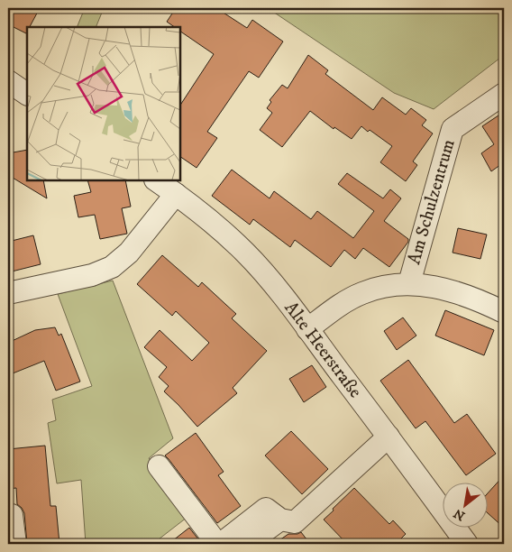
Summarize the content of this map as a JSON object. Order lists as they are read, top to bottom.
{
  "streets": {
    "street": ["Am Schulzentrum", "Alte Heerstraße"]
  },
  "north": "bottom left"
}
